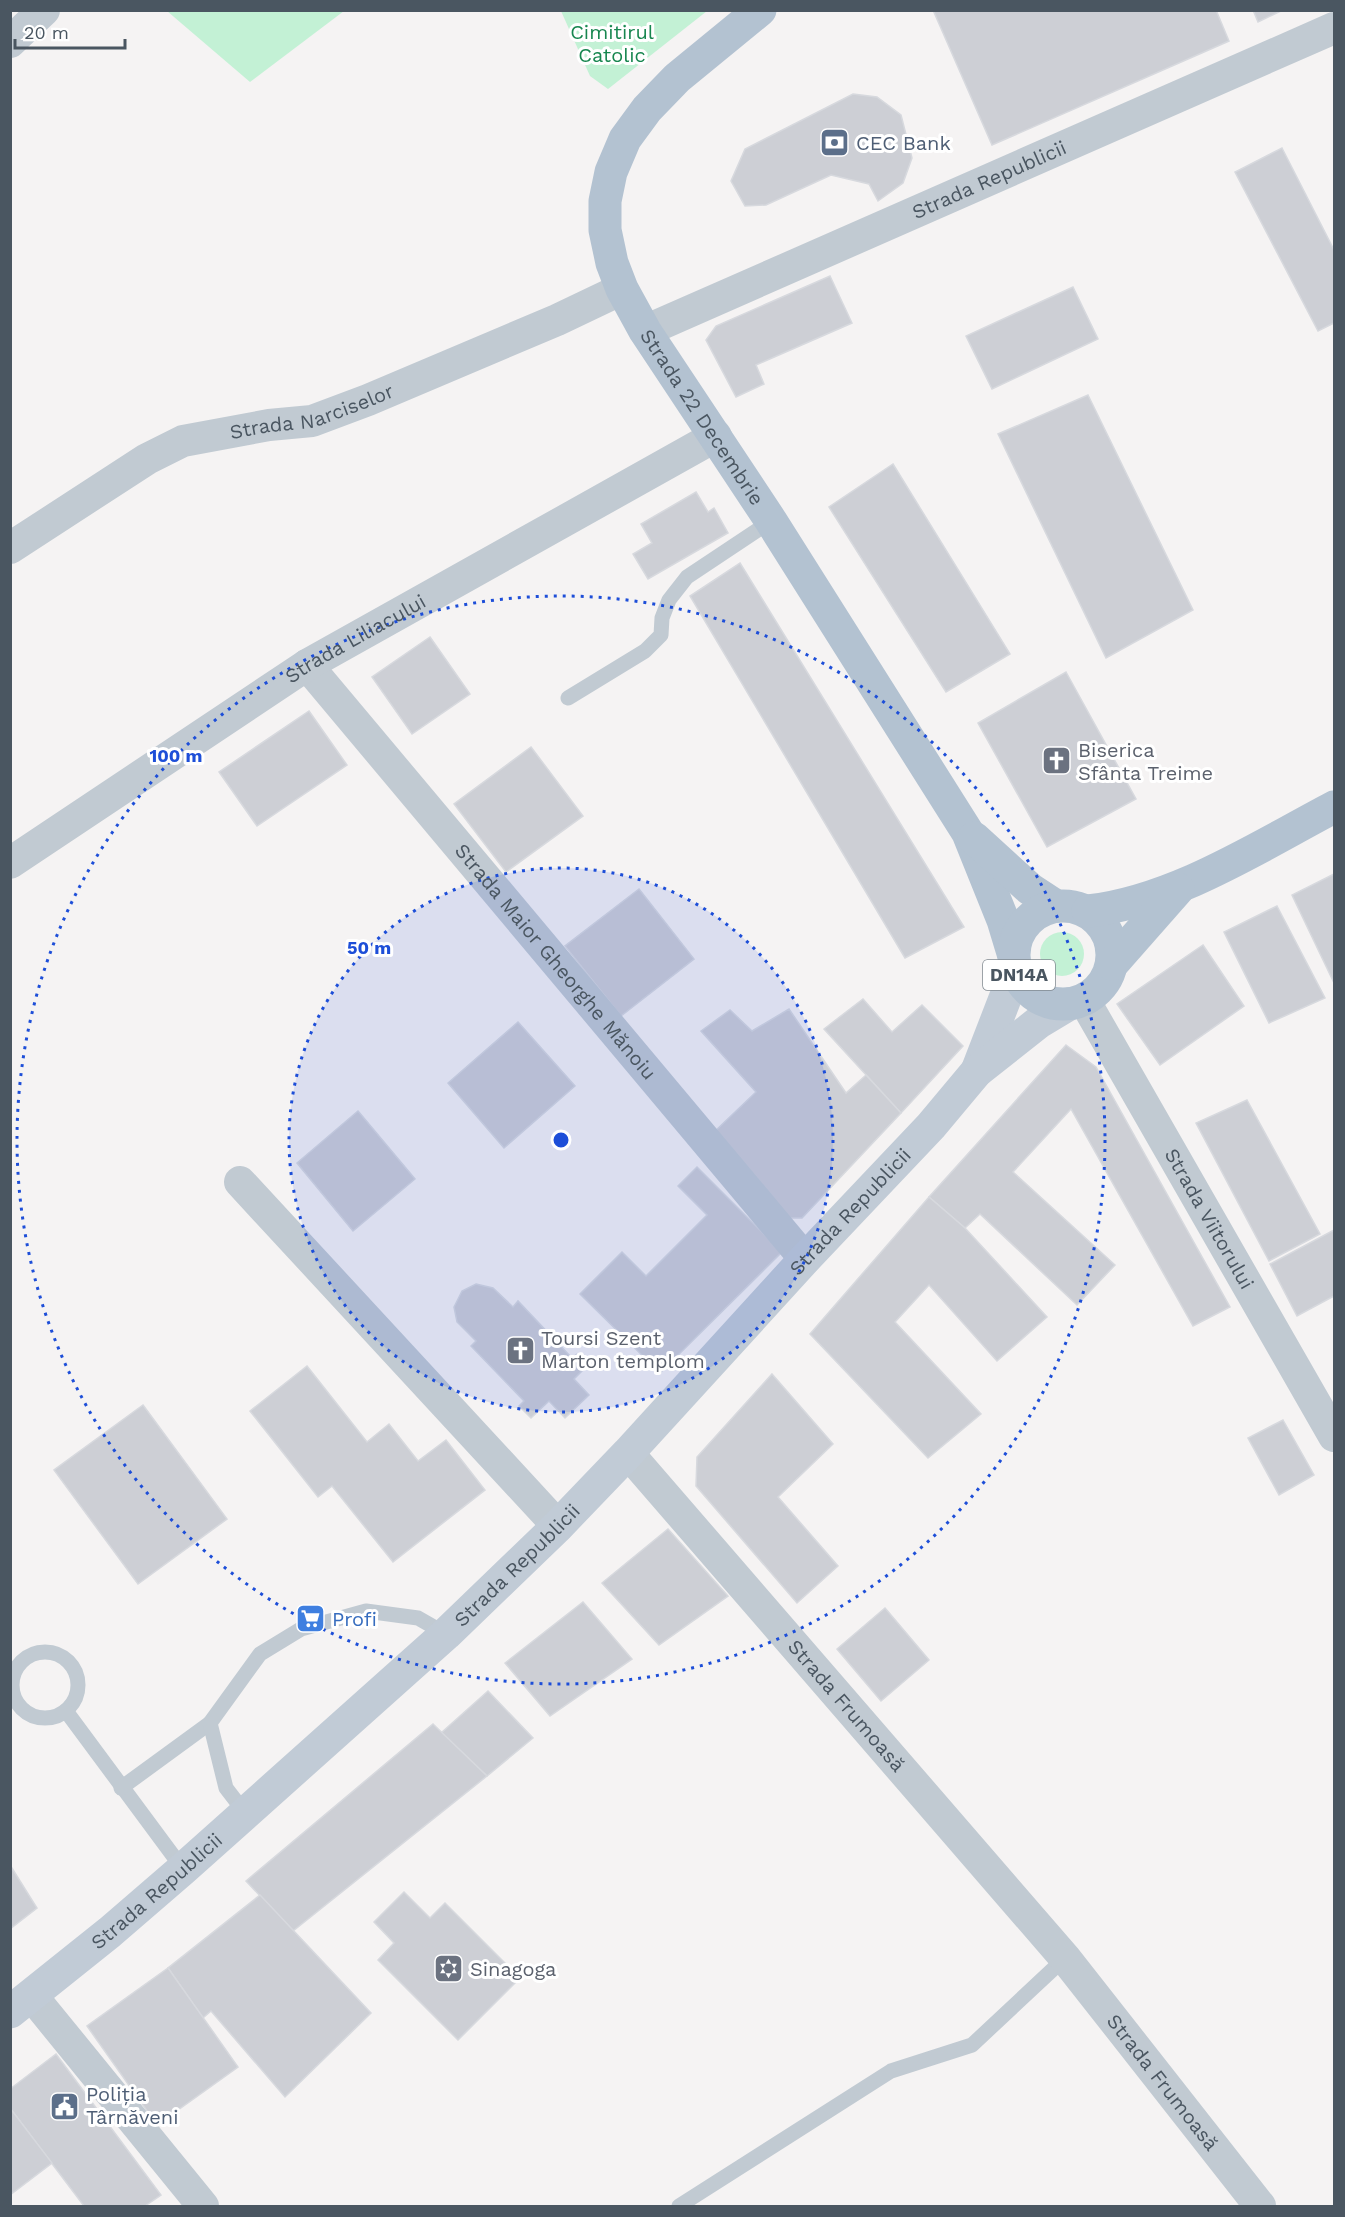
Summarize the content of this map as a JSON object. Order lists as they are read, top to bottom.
{
  "streets": {
    "main road": ["Strada Republicii", "Strada 22 Decembrie", "DN14A"],
    "street": [
      "Strada Narciselor",
      "Strada Liliacului",
      "Strada Maior Gheorghe Mănoiu",
      "Strada Viitorului",
      "Strada Frumoasă"
    ]
  },
  "crossings": [
    ["Strada Republicii", "Strada 22 Decembrie"],
    ["Strada Republicii", "Strada Maior Gheorghe Mănoiu"],
    ["Strada Republicii", "DN14A"],
    ["Strada Republicii", "Strada Viitorului"],
    ["Strada Republicii", "Strada Frumoasă"],
    ["Strada Narciselor", "Strada 22 Decembrie"],
    ["Strada 22 Decembrie", "Strada Liliacului"],
    ["Strada 22 Decembrie", "DN14A"],
    ["Strada 22 Decembrie", "Strada Viitorului"],
    ["Strada Liliacului", "Strada Maior Gheorghe Mănoiu"],
    ["DN14A", "Strada Viitorului"]
  ],
  "parks": ["Cimitirul Catolic"],
  "places": {
    "bank": ["CEC Bank"],
    "church": ["Biserica Sfânta Treime", "Toursi Szent Marton templom"],
    "supermarket": ["Profi"],
    "synagogue": ["Sinagoga"],
    "public building": ["Poliția Târnăveni"]
  },
  "scale_bar": "20 m",
  "rings": ["100 m", "50 m"]
}
